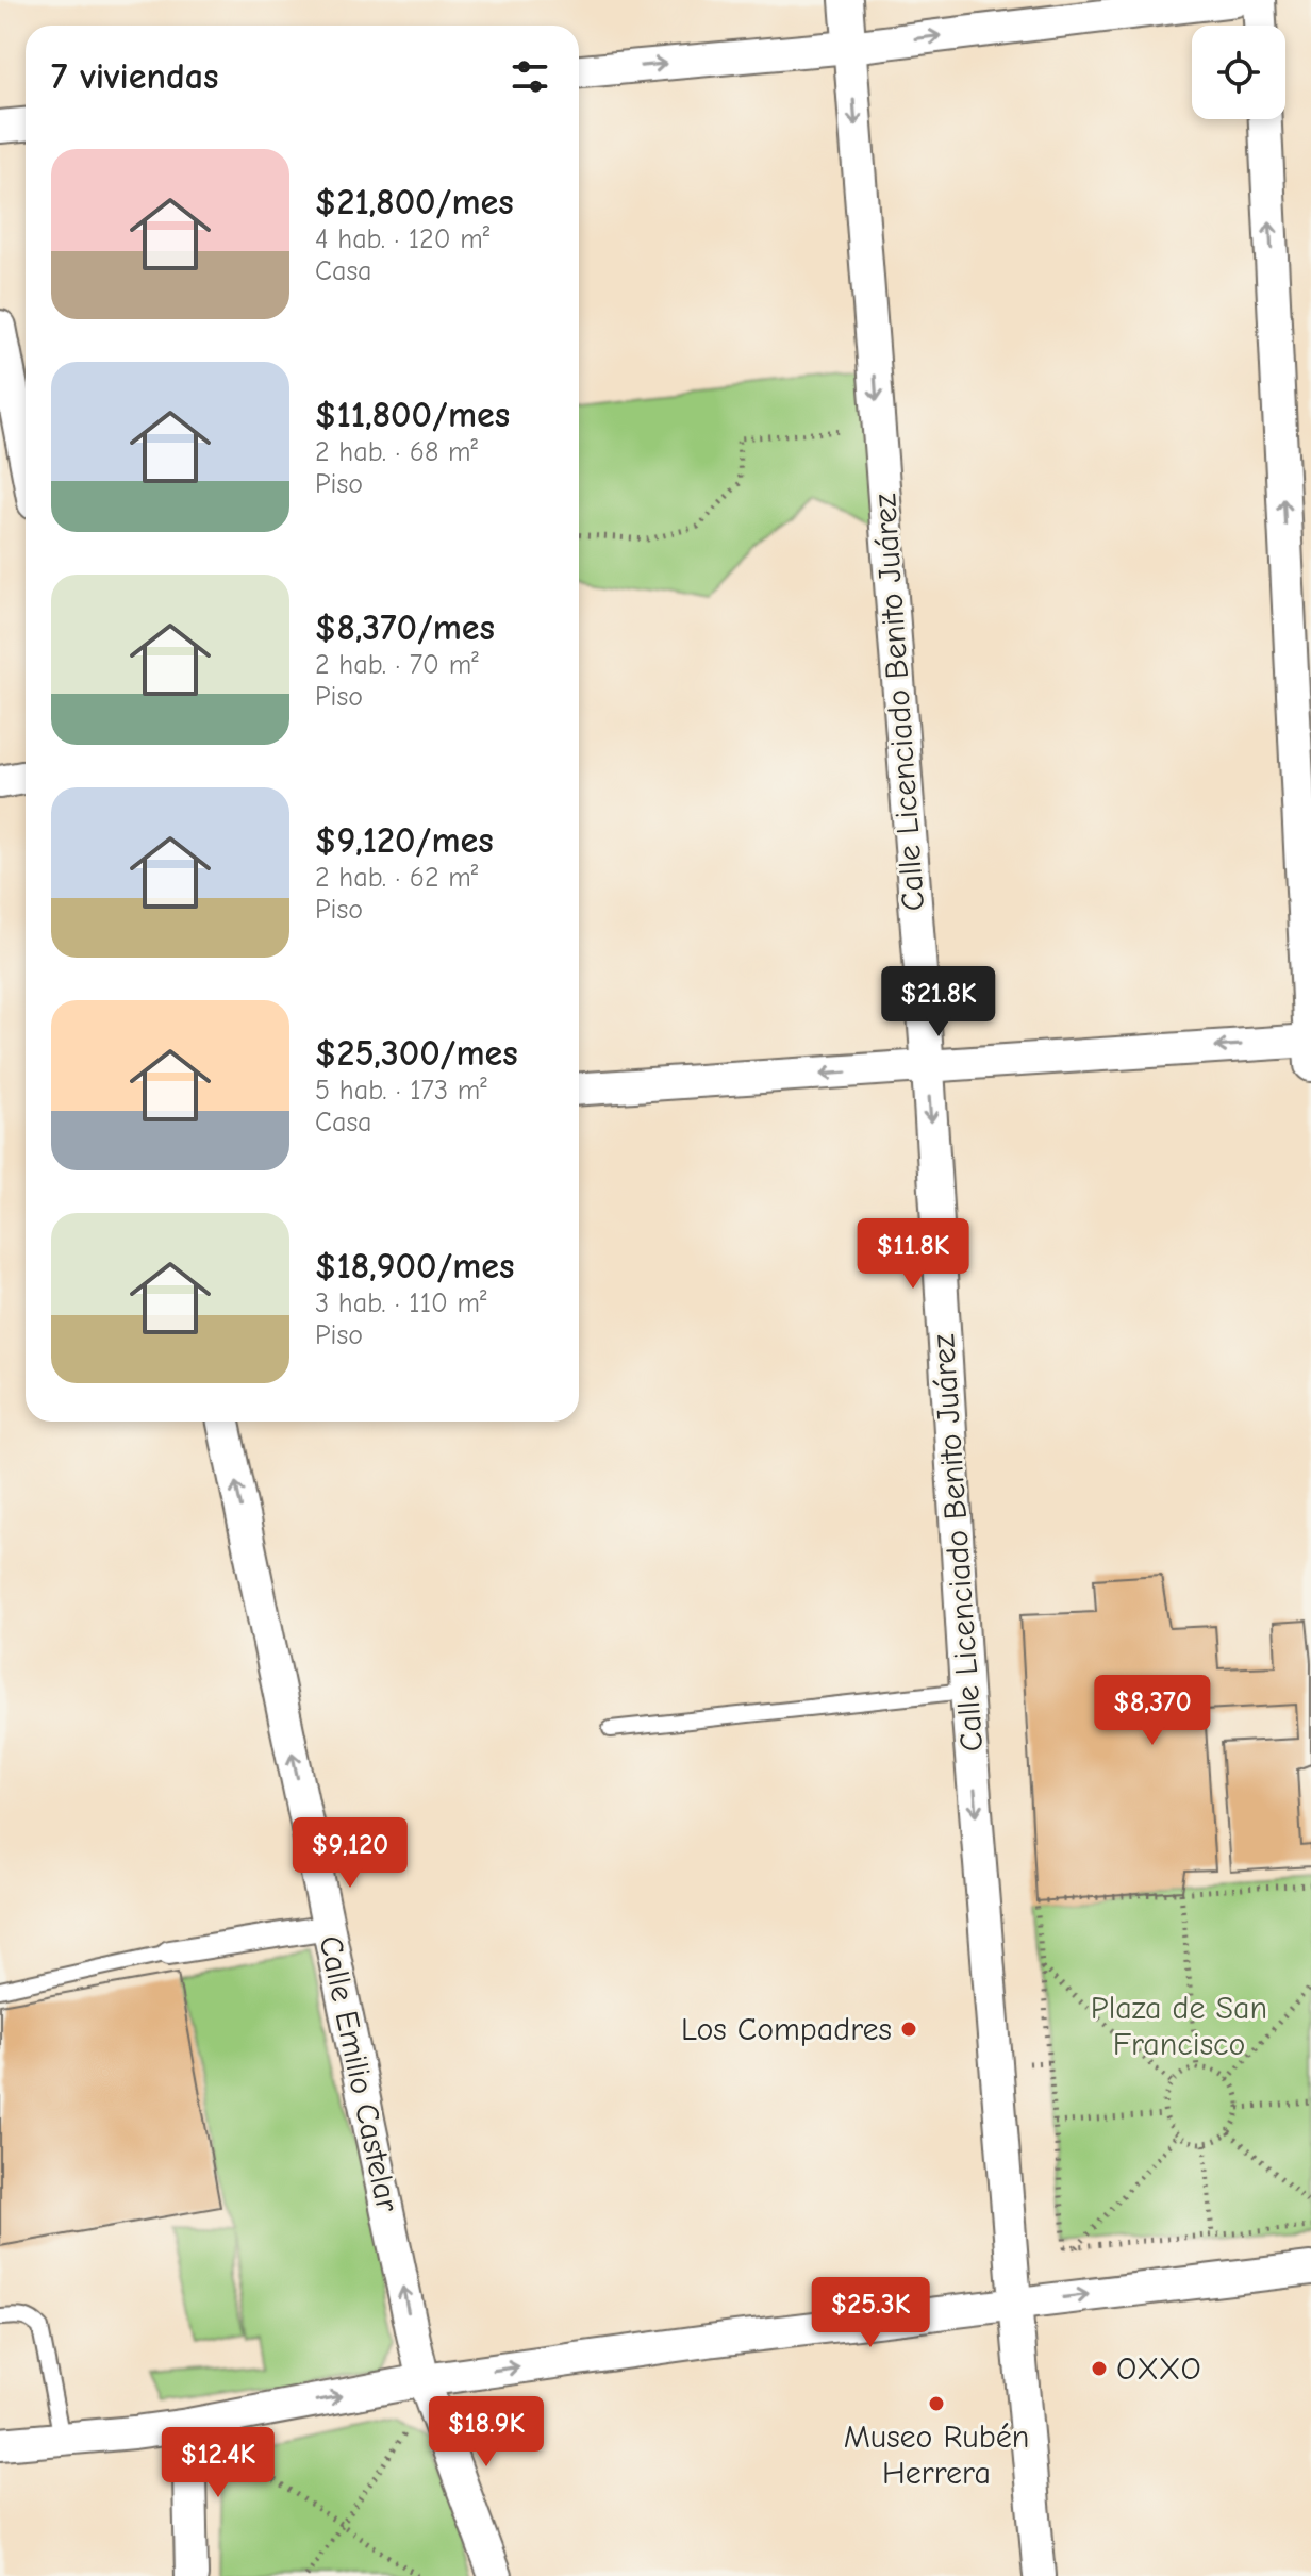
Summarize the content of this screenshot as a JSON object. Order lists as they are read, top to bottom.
{
  "streets": {
    "street": ["Calle Licenciado Benito Juárez", "Calle Emilio Castelar"]
  },
  "one_way": ["Calle Licenciado Benito Juárez", "Calle Emilio Castelar"],
  "parks": ["Plaza de San Francisco"],
  "places": ["Los Compadres", "OXXO", "Museo Rubén Herrera"],
  "page": {
    "heading": "7 viviendas",
    "list": [
      {
        "name": "$21,800/mes",
        "note": "4 hab. · 120 m² · Casa"
      },
      {
        "name": "$11,800/mes",
        "note": "2 hab. · 68 m² · Piso"
      },
      {
        "name": "$8,370/mes",
        "note": "2 hab. · 70 m² · Piso"
      },
      {
        "name": "$9,120/mes",
        "note": "2 hab. · 62 m² · Piso"
      },
      {
        "name": "$25,300/mes",
        "note": "5 hab. · 173 m² · Casa"
      },
      {
        "name": "$18,900/mes",
        "note": "3 hab. · 110 m² · Piso"
      }
    ],
    "price": [
      "$21.8K",
      "$11.8K",
      "$8,370",
      "$9,120",
      "$25.3K",
      "$18.9K",
      "$12.4K"
    ]
  }
}
